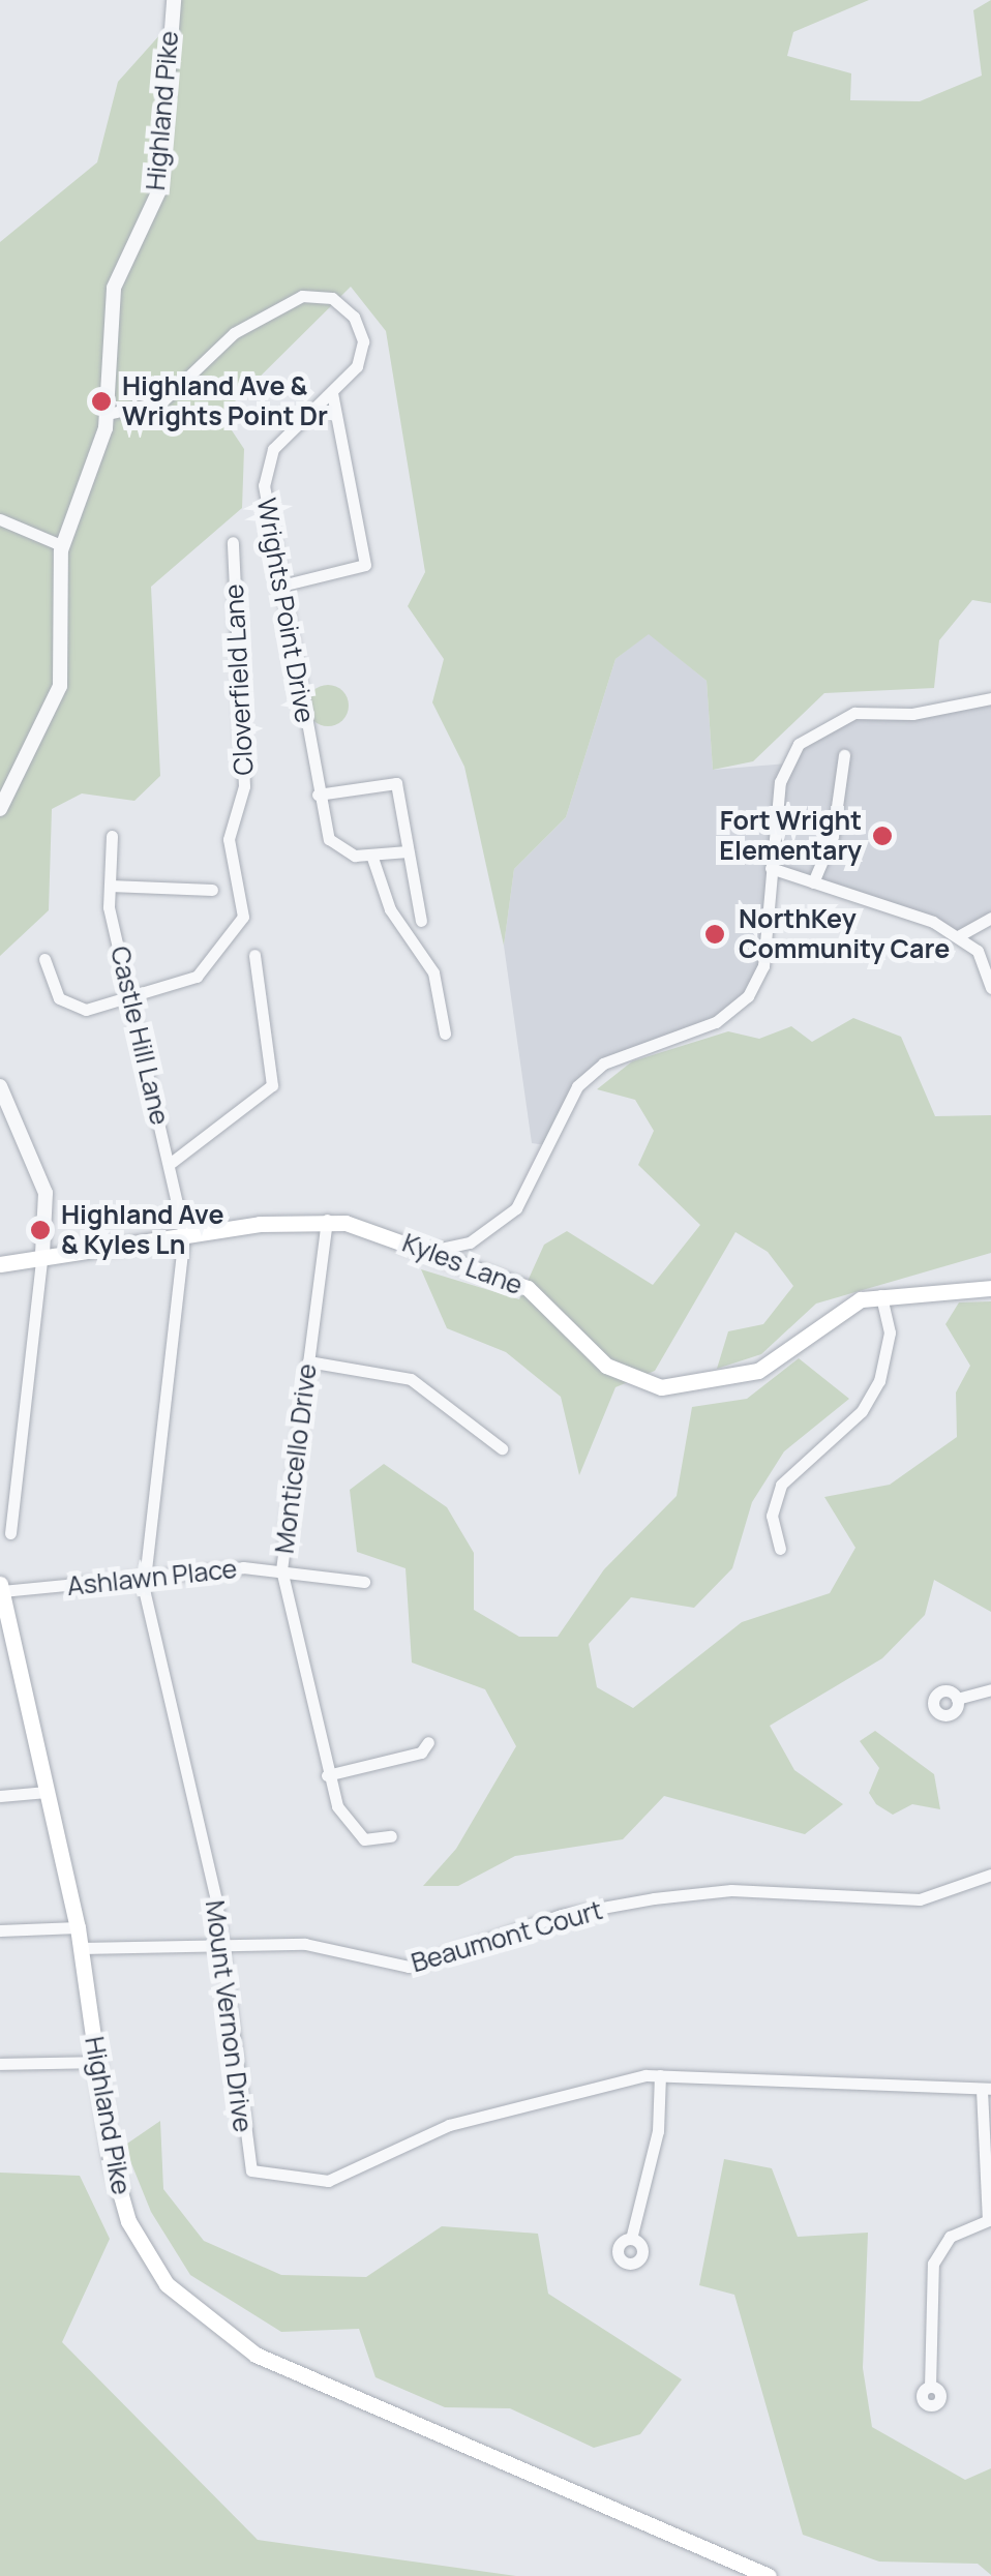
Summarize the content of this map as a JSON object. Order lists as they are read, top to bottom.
{
  "streets": {
    "main road": ["Highland Pike", "Kyles Lane"],
    "street": [
      "Wrights Point Drive",
      "Cloverfield Lane",
      "Castle Hill Lane",
      "Monticello Drive",
      "Ashlawn Place",
      "Beaumont Court",
      "Mount Vernon Drive"
    ]
  },
  "crossings": [
    ["Highland Pike", "Wrights Point Drive"],
    ["Highland Pike", "Ashlawn Place"],
    ["Highland Pike", "Beaumont Court"],
    ["Cloverfield Lane", "Castle Hill Lane"],
    ["Castle Hill Lane", "Kyles Lane"],
    ["Castle Hill Lane", "Mount Vernon Drive"],
    ["Kyles Lane", "Monticello Drive"],
    ["Kyles Lane", "Mount Vernon Drive"],
    ["Monticello Drive", "Ashlawn Place"],
    ["Ashlawn Place", "Mount Vernon Drive"],
    ["Beaumont Court", "Mount Vernon Drive"]
  ],
  "places": [
    "Highland Ave & Wrights Point Dr",
    "Fort Wright Elementary",
    "NorthKey Community Care",
    "Highland Ave & Kyles Ln"
  ]
}
